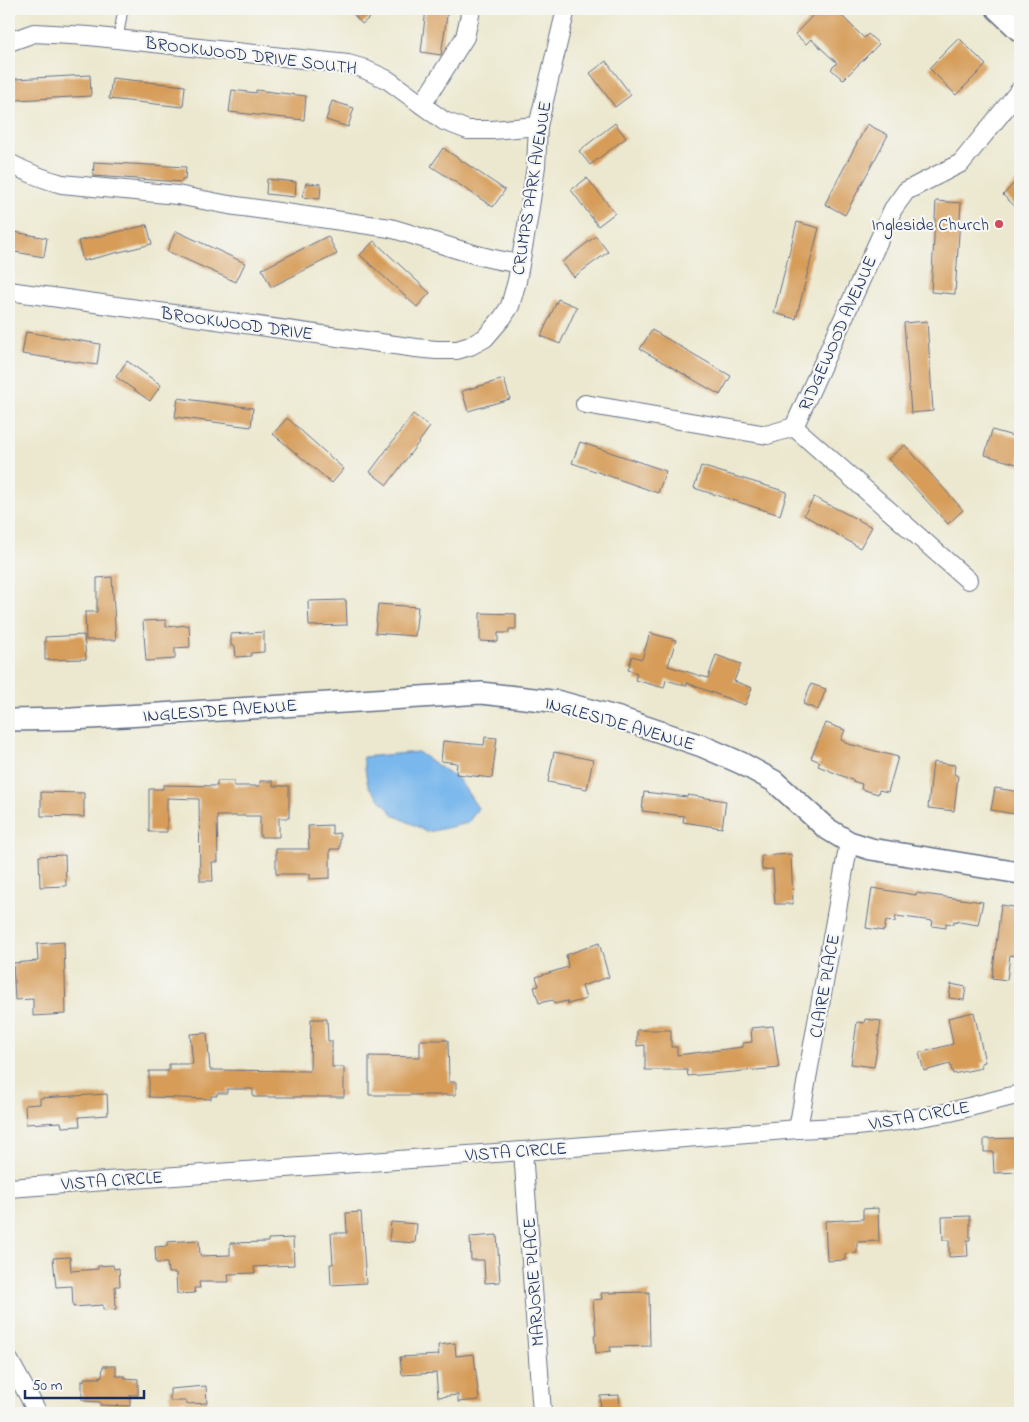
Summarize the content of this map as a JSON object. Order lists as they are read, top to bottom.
{
  "streets": {
    "street": [
      "BROOKWOOD DRIVE SOUTH",
      "CRUMPS PARK AVENUE",
      "BROOKWOOD DRIVE",
      "RIDGEWOOD AVENUE",
      "INGLESIDE AVENUE",
      "CLAIRE PLACE",
      "VISTA CIRCLE",
      "MARJORIE PLACE"
    ]
  },
  "crossings": [
    ["BROOKWOOD DRIVE SOUTH", "CRUMPS PARK AVENUE"],
    ["CRUMPS PARK AVENUE", "BROOKWOOD DRIVE"],
    ["INGLESIDE AVENUE", "CLAIRE PLACE"],
    ["CLAIRE PLACE", "VISTA CIRCLE"],
    ["VISTA CIRCLE", "MARJORIE PLACE"]
  ],
  "places": ["Ingleside Church"],
  "scale_bar": "50 m"
}
